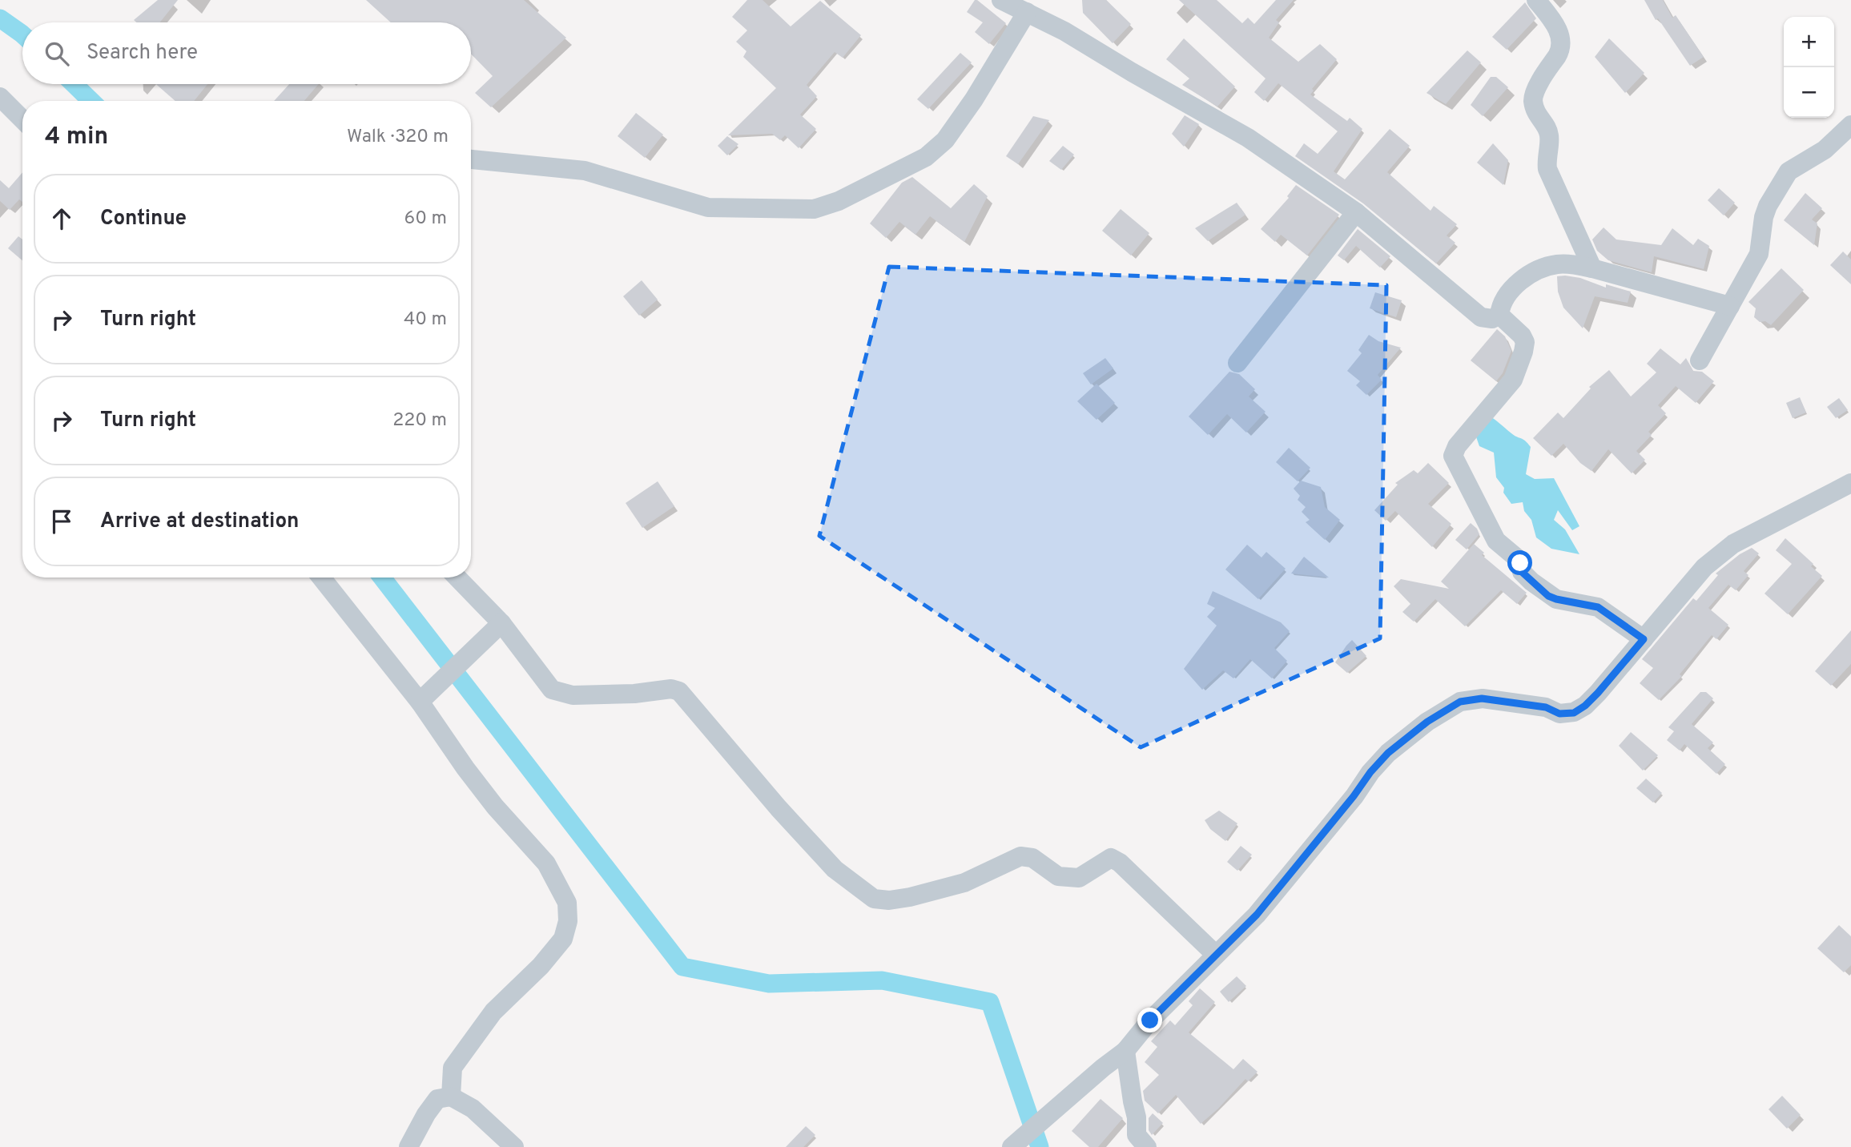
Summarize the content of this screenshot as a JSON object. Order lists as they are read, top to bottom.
{
  "page": {
    "map_buttons": ["+", "−"],
    "search": "Search here",
    "heading": ["4 min", "Walk · 320 m"],
    "list": [
      ["Continue", "60 m"],
      ["Turn right", "40 m"],
      ["Turn right", "220 m"],
      "Arrive at destination"
    ]
  }
}
